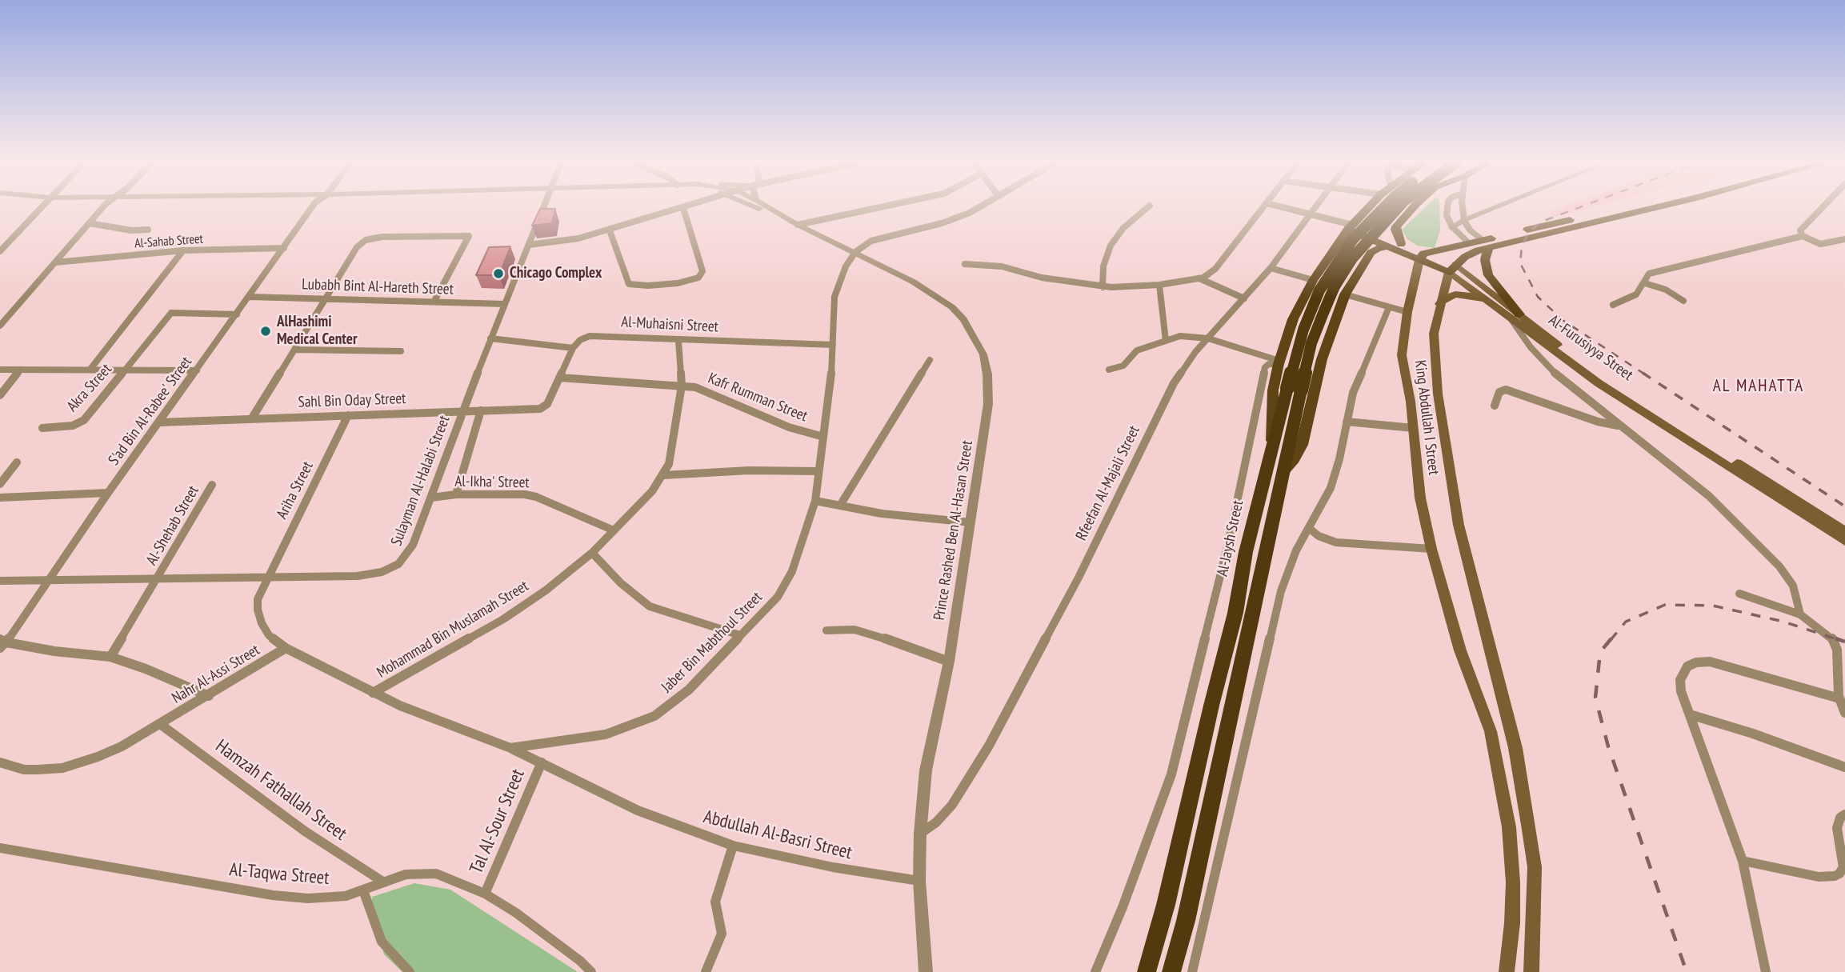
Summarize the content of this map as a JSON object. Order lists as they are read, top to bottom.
{
  "streets": {
    "highway": ["Al-Jaysh Street"],
    "main road": ["Al-Furusiyya Street", "King Abdullah I Street"],
    "street": [
      "Al-Sahab Street",
      "Lubabh Bint Al-Hareth Street",
      "Al-Muhaisni Street",
      "Akra Street",
      "Kafr Rumman Street",
      "Sahl Bin Oday Street",
      "S'ad Bin Al-Rabee' Street",
      "Sulayman Al-Halabi Street",
      "Al-Ikha' Street",
      "Rfeefan Al-Majali Street",
      "Ariha Street",
      "Al-Shehab Street",
      "Prince Rashed Ben Al-Hasan Street",
      "Mohammad Bin Muslamah Street",
      "Jaber Bin Mabthoul Street",
      "Nahr Al-Assi Street",
      "Hamzah Fathallah Street",
      "Tal Al-Sour Street",
      "Abdullah Al-Basri Street",
      "Al-Taqwa Street"
    ]
  },
  "crossings": [
    ["Al-Sahab Street", "S'ad Bin Al-Rabee' Street"],
    ["Lubabh Bint Al-Hareth Street", "S'ad Bin Al-Rabee' Street"],
    ["Lubabh Bint Al-Hareth Street", "Sulayman Al-Halabi Street"],
    ["Al-Muhaisni Street", "Mohammad Bin Muslamah Street"],
    ["Al-Muhaisni Street", "Jaber Bin Mabthoul Street"],
    ["Al-Furusiyya Street", "King Abdullah I Street"],
    ["Al-Furusiyya Street", "Rfeefan Al-Majali Street"],
    ["Akra Street", "S'ad Bin Al-Rabee' Street"],
    ["Kafr Rumman Street", "Sahl Bin Oday Street"],
    ["Kafr Rumman Street", "Mohammad Bin Muslamah Street"],
    ["Kafr Rumman Street", "Jaber Bin Mabthoul Street"],
    ["Sahl Bin Oday Street", "S'ad Bin Al-Rabee' Street"],
    ["Sahl Bin Oday Street", "Sulayman Al-Halabi Street"],
    ["Sahl Bin Oday Street", "Ariha Street"],
    ["S'ad Bin Al-Rabee' Street", "Sulayman Al-Halabi Street"],
    ["Sulayman Al-Halabi Street", "Al-Ikha' Street"],
    ["Sulayman Al-Halabi Street", "Ariha Street"],
    ["Sulayman Al-Halabi Street", "Al-Shehab Street"],
    ["Sulayman Al-Halabi Street", "Jaber Bin Mabthoul Street"],
    ["Al-Ikha' Street", "Mohammad Bin Muslamah Street"],
    ["Rfeefan Al-Majali Street", "Prince Rashed Ben Al-Hasan Street"],
    ["Ariha Street", "Jaber Bin Mabthoul Street"],
    ["Prince Rashed Ben Al-Hasan Street", "Jaber Bin Mabthoul Street"],
    ["Prince Rashed Ben Al-Hasan Street", "Abdullah Al-Basri Street"],
    ["Mohammad Bin Muslamah Street", "Jaber Bin Mabthoul Street"],
    ["Jaber Bin Mabthoul Street", "Nahr Al-Assi Street"],
    ["Jaber Bin Mabthoul Street", "Abdullah Al-Basri Street"],
    ["Nahr Al-Assi Street", "Hamzah Fathallah Street"],
    ["Hamzah Fathallah Street", "Al-Taqwa Street"],
    ["Tal Al-Sour Street", "Abdullah Al-Basri Street"],
    ["Tal Al-Sour Street", "Al-Taqwa Street"]
  ],
  "districts": ["AL MAHATTA"],
  "places": ["Chicago Complex", "AlHashimi Medical Center"]
}
